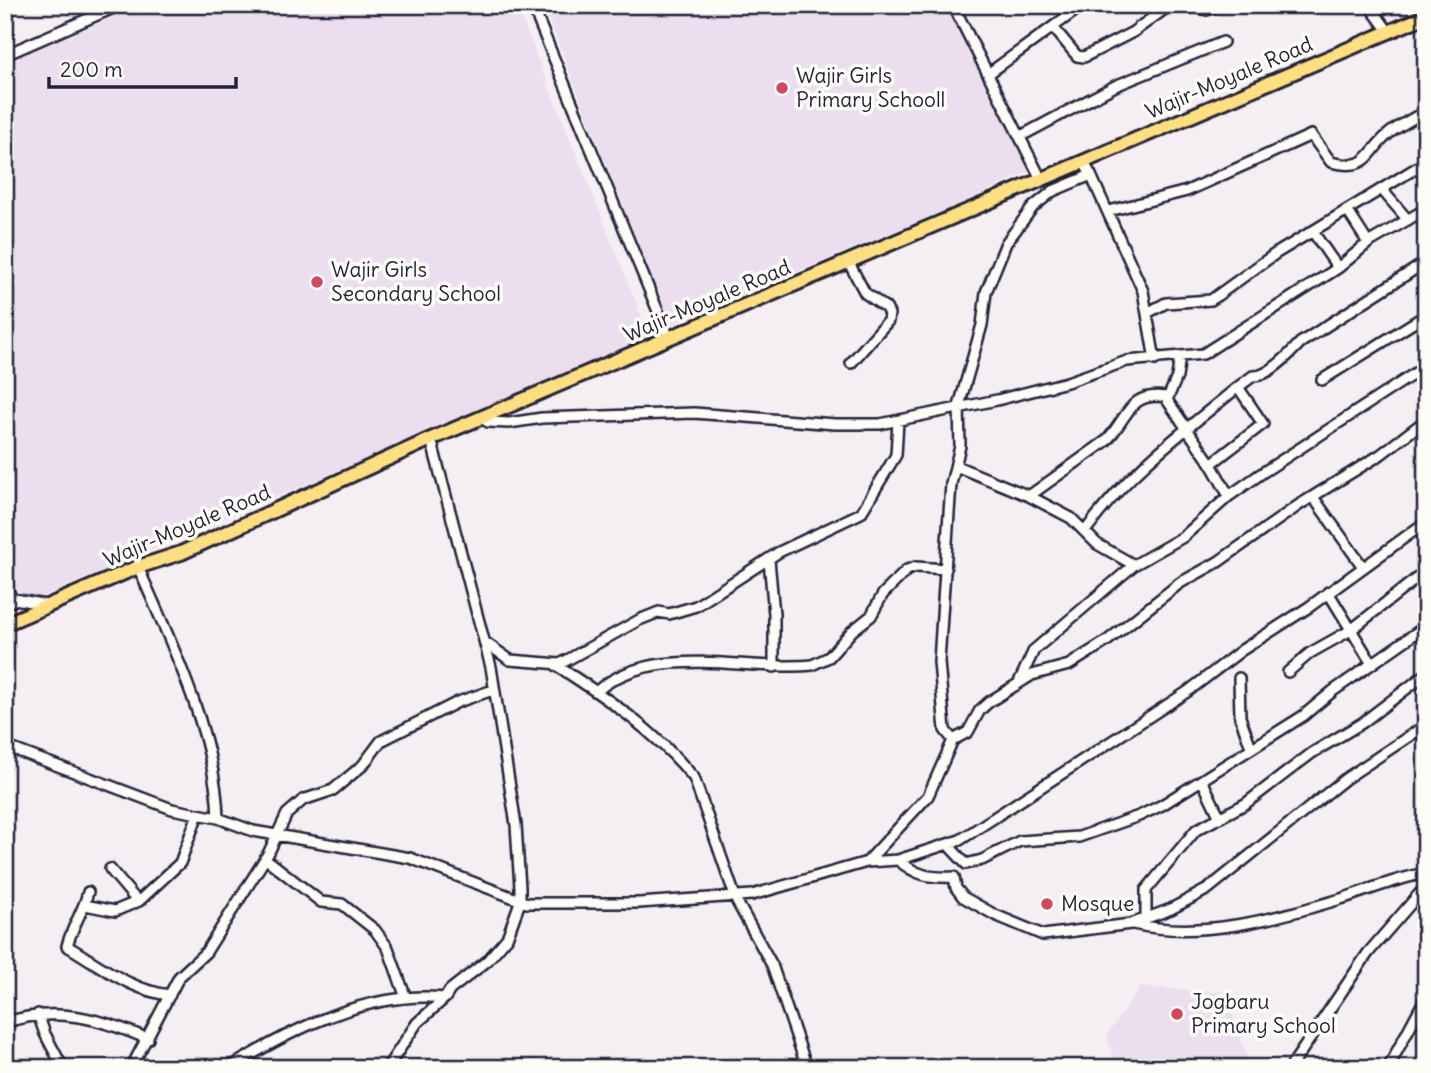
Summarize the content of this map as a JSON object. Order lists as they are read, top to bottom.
{
  "streets": {
    "main road": ["Wajir-Moyale Road"]
  },
  "places": [
    "Wajir Girls Primary Schooll",
    "Wajir Girls Secondary School",
    "Mosque",
    "Jogbaru Primary School"
  ],
  "scale_bar": "200 m"
}
